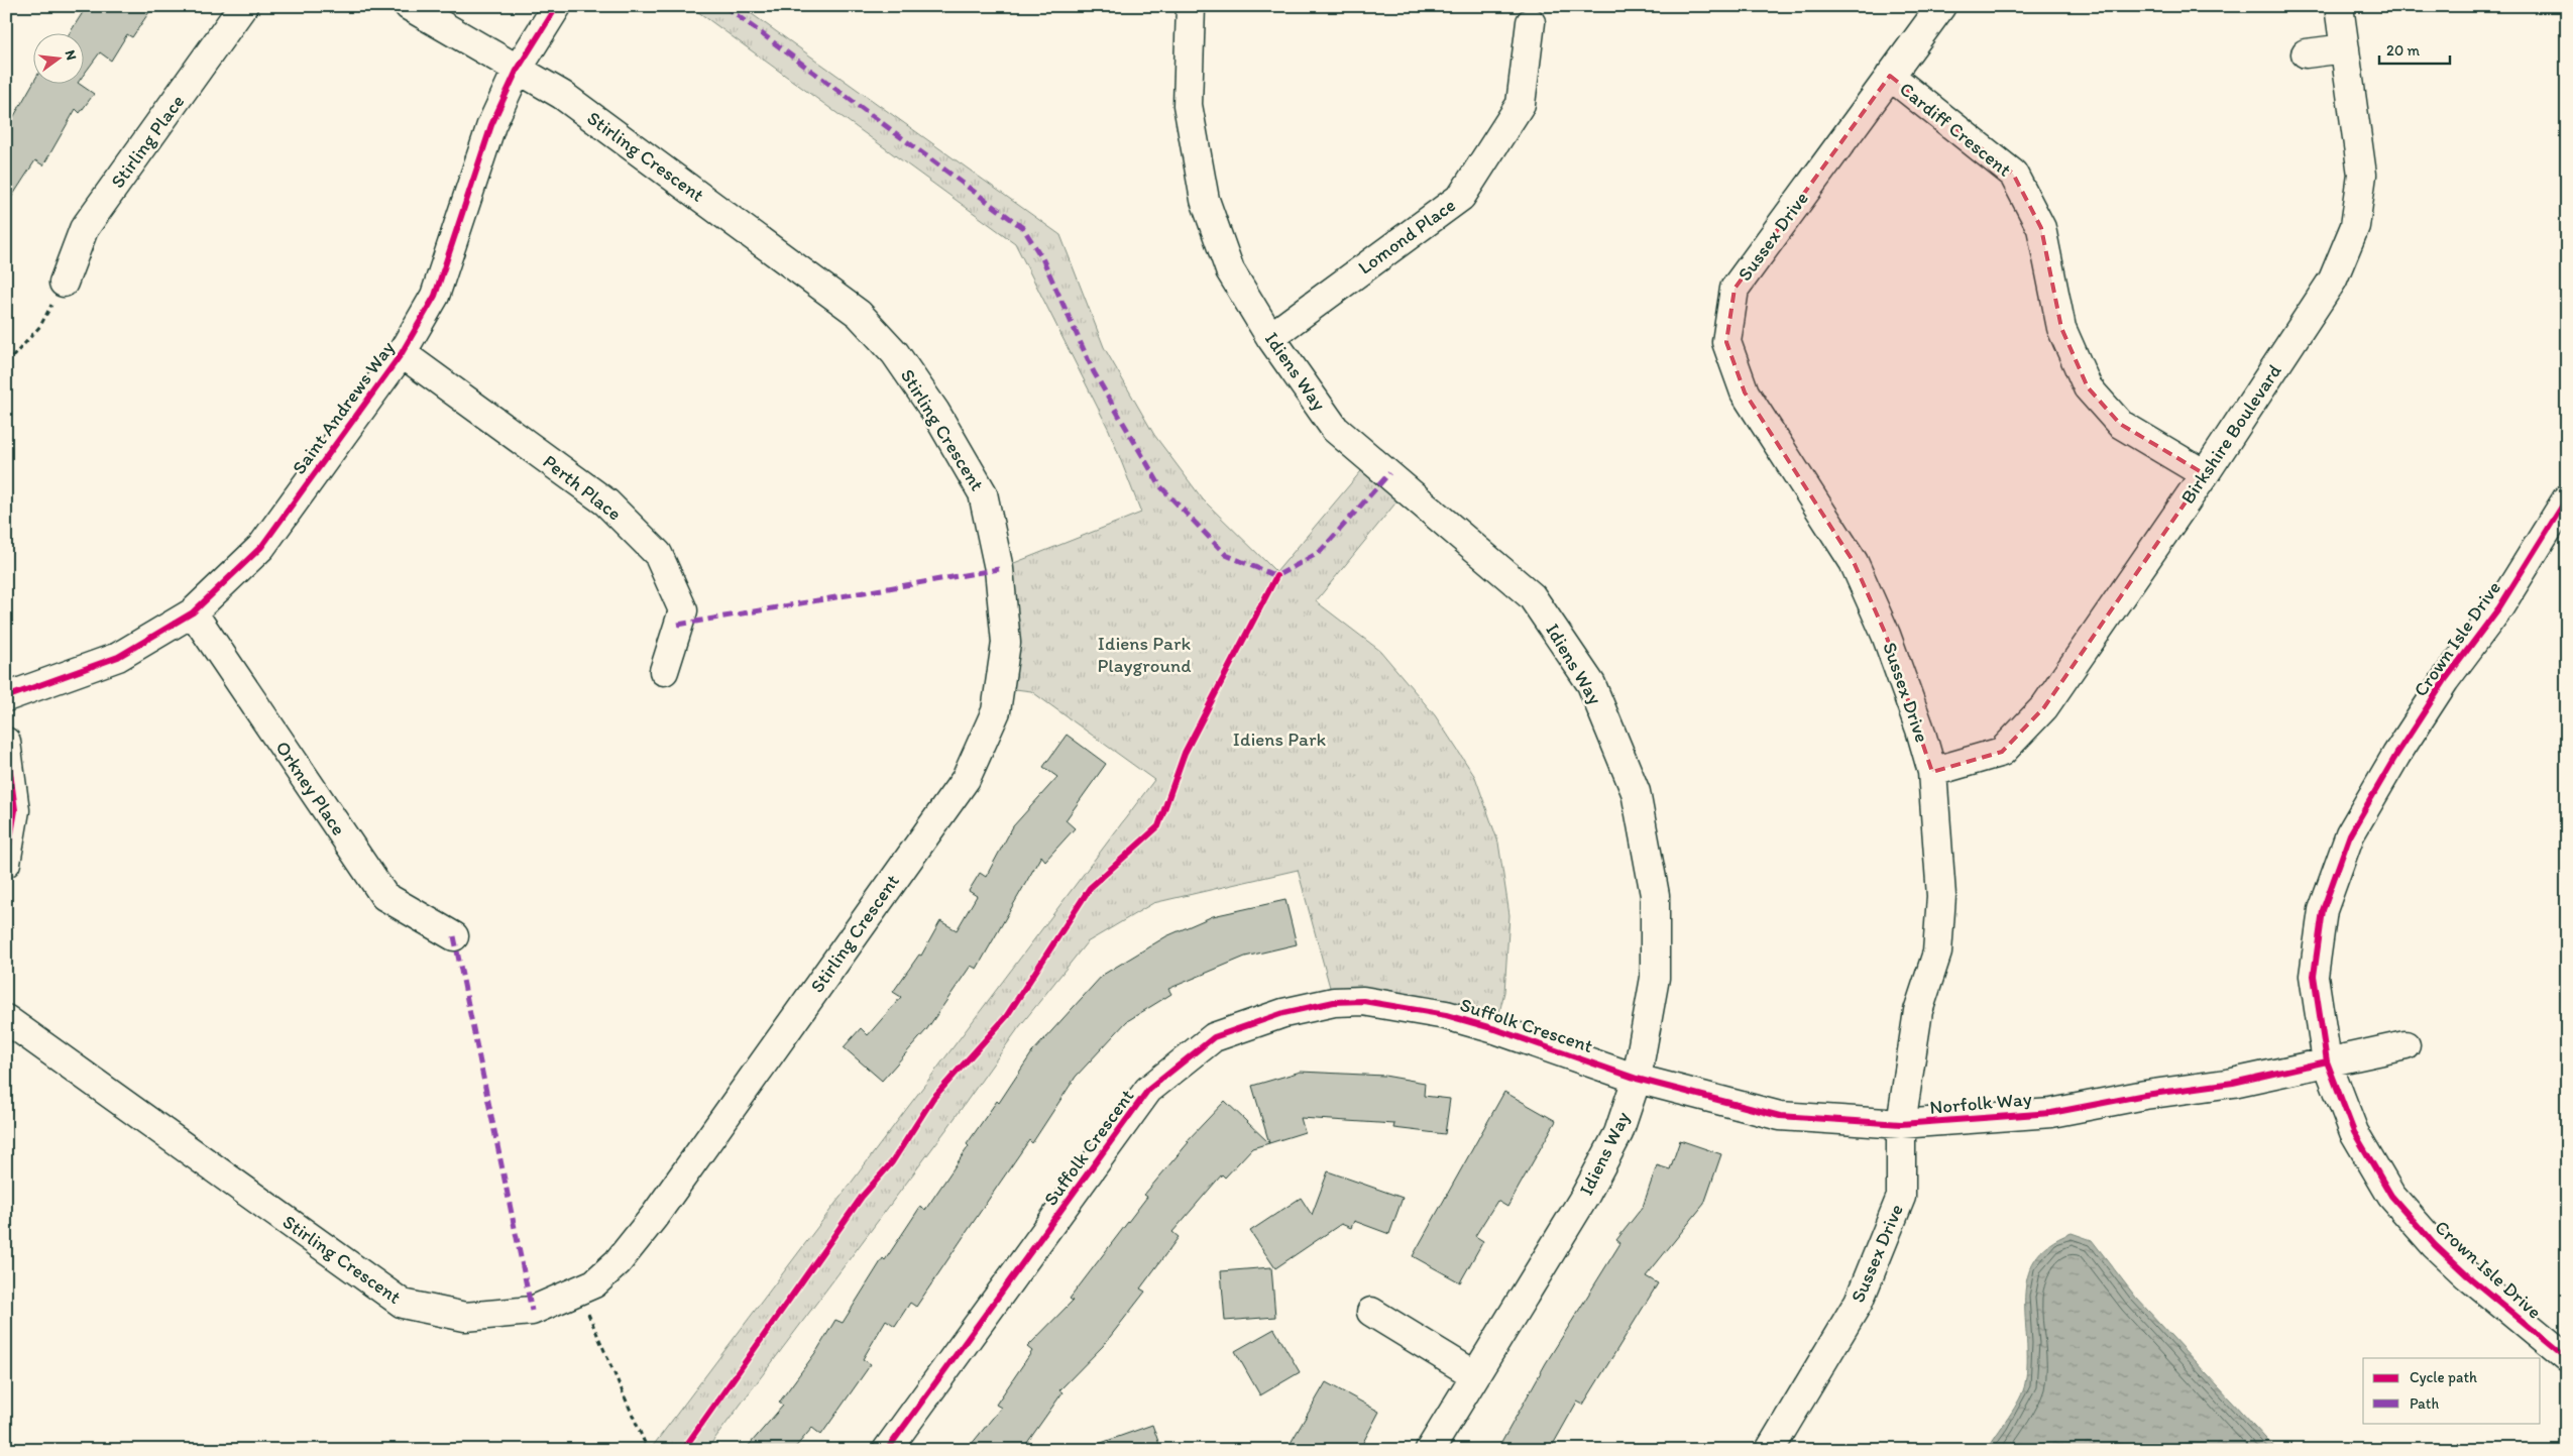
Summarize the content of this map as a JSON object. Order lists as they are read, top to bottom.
{
  "streets": {
    "street": [
      "Cardiff Crescent",
      "Stirling Place",
      "Stirling Crescent",
      "Lomond Place",
      "Sussex Drive",
      "Idiens Way",
      "Saint Andrews Way",
      "Birkshire Boulevard",
      "Perth Place",
      "Crown Isle Drive",
      "Orkney Place",
      "Suffolk Crescent",
      "Norfolk Way"
    ]
  },
  "crossings": [
    ["Cardiff Crescent", "Sussex Drive"],
    ["Cardiff Crescent", "Birkshire Boulevard"],
    ["Stirling Crescent", "Saint Andrews Way"],
    ["Lomond Place", "Idiens Way"],
    ["Sussex Drive", "Birkshire Boulevard"],
    ["Sussex Drive", "Norfolk Way"],
    ["Idiens Way", "Suffolk Crescent"],
    ["Idiens Way", "Norfolk Way"],
    ["Saint Andrews Way", "Perth Place"],
    ["Saint Andrews Way", "Orkney Place"],
    ["Crown Isle Drive", "Norfolk Way"],
    ["Suffolk Crescent", "Norfolk Way"]
  ],
  "parks": ["Idiens Park Playground", "Idiens Park"],
  "legend": ["Cycle path", "Path"],
  "scale_bar": "20 m",
  "north": "right"
}
